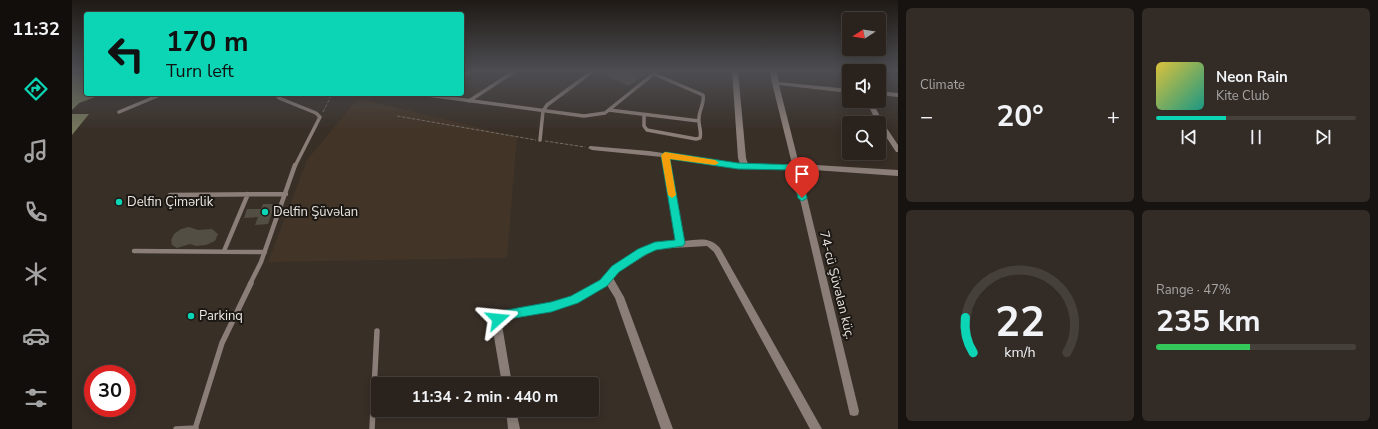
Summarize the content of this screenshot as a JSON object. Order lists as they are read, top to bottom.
{
  "streets": {
    "street": ["74-cü Şüvəlan küç."]
  },
  "places": ["Delfin Çimərlik", "Delfin Şüvəlan", "Parkinq"],
  "north": "left",
  "page": {
    "tabs": "11:32",
    "tile": [
      "Climate",
      ["Range · 47%", "235 km"]
    ],
    "turn": ["170 m", "Turn left"],
    "song": ["Neon Rain", "Kite Club"],
    "heat": ["−", "20°", "+"],
    "limit": "30",
    "trip": "11:34 · 2 min · 440 m",
    "gauge": ["22", "km/h"]
  }
}
